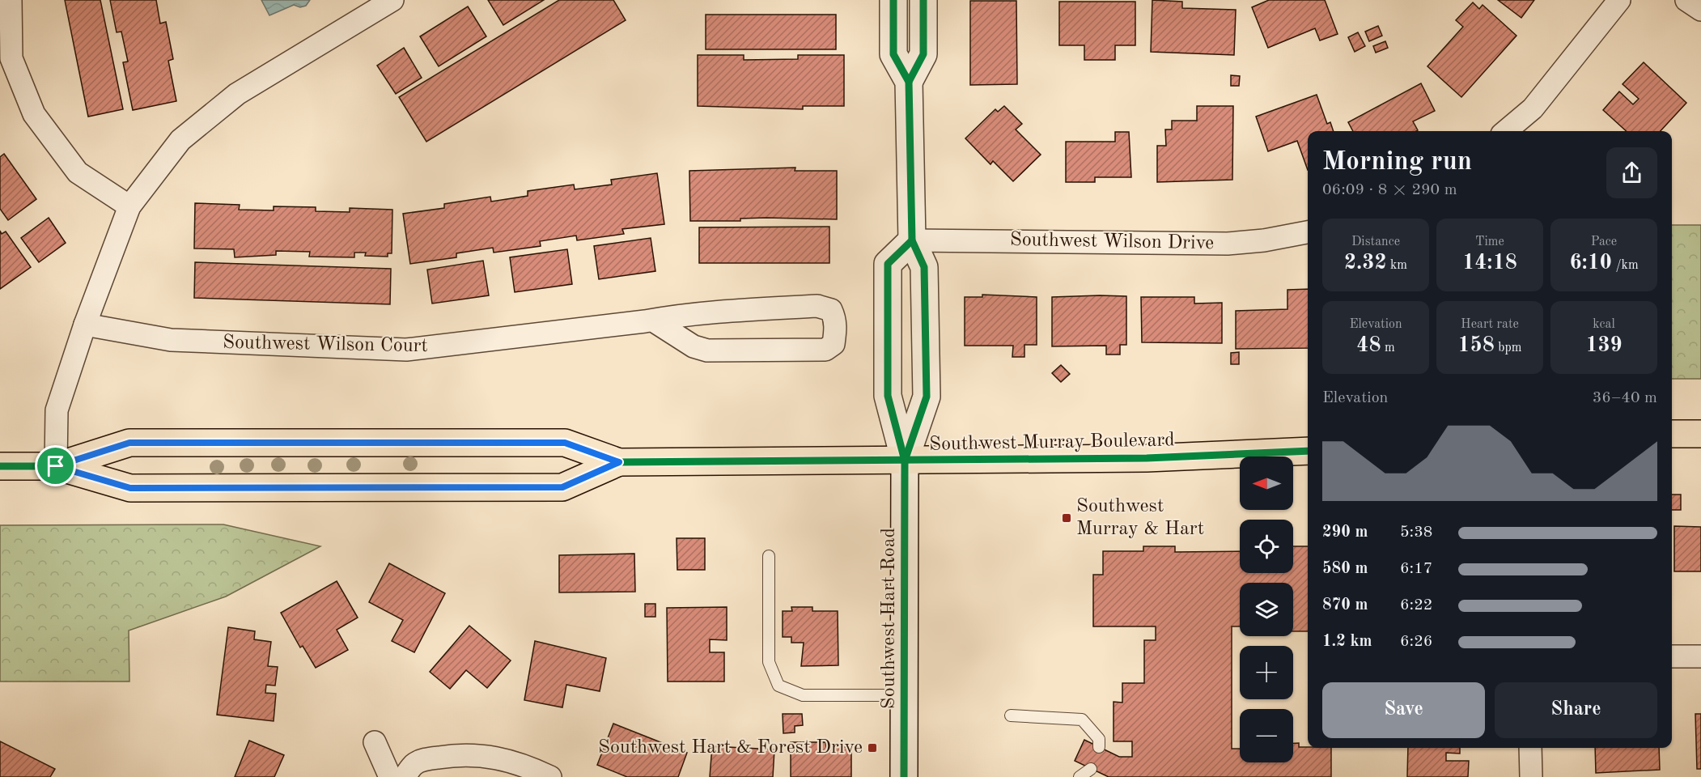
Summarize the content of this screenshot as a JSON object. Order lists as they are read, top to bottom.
{
  "streets": {
    "main road": ["Southwest Murray Boulevard"],
    "street": ["Southwest Wilson Drive", "Southwest Wilson Court", "Southwest Hart Road"]
  },
  "crossings": [
    ["Southwest Wilson Drive", "Southwest Hart Road"],
    ["Southwest Murray Boulevard", "Southwest Hart Road"]
  ],
  "places": {
    "transit": ["Southwest Murray & Hart", "Southwest Hart & Forest Drive"]
  },
  "north": "left",
  "page": {
    "heading": ["Morning run", "06:09 · 8 × 290 m"],
    "stats": [
      ["Distance", "2.32 km"],
      ["Time", "14:18"],
      ["Pace", "6:10 /km"],
      ["Elevation", "48 m"],
      ["Heart rate", "158 bpm"],
      ["kcal", "139"]
    ],
    "chart": ["Elevation", "36–40 m"],
    "map_buttons": ["+", "−"],
    "list": [
      {
        "name": "290 m",
        "note": "5:38"
      },
      {
        "name": "580 m",
        "note": "6:17"
      },
      {
        "name": "870 m",
        "note": "6:22"
      },
      {
        "name": "1.2 km",
        "note": "6:26"
      }
    ],
    "buttons": ["Save", "Share"]
  }
}
